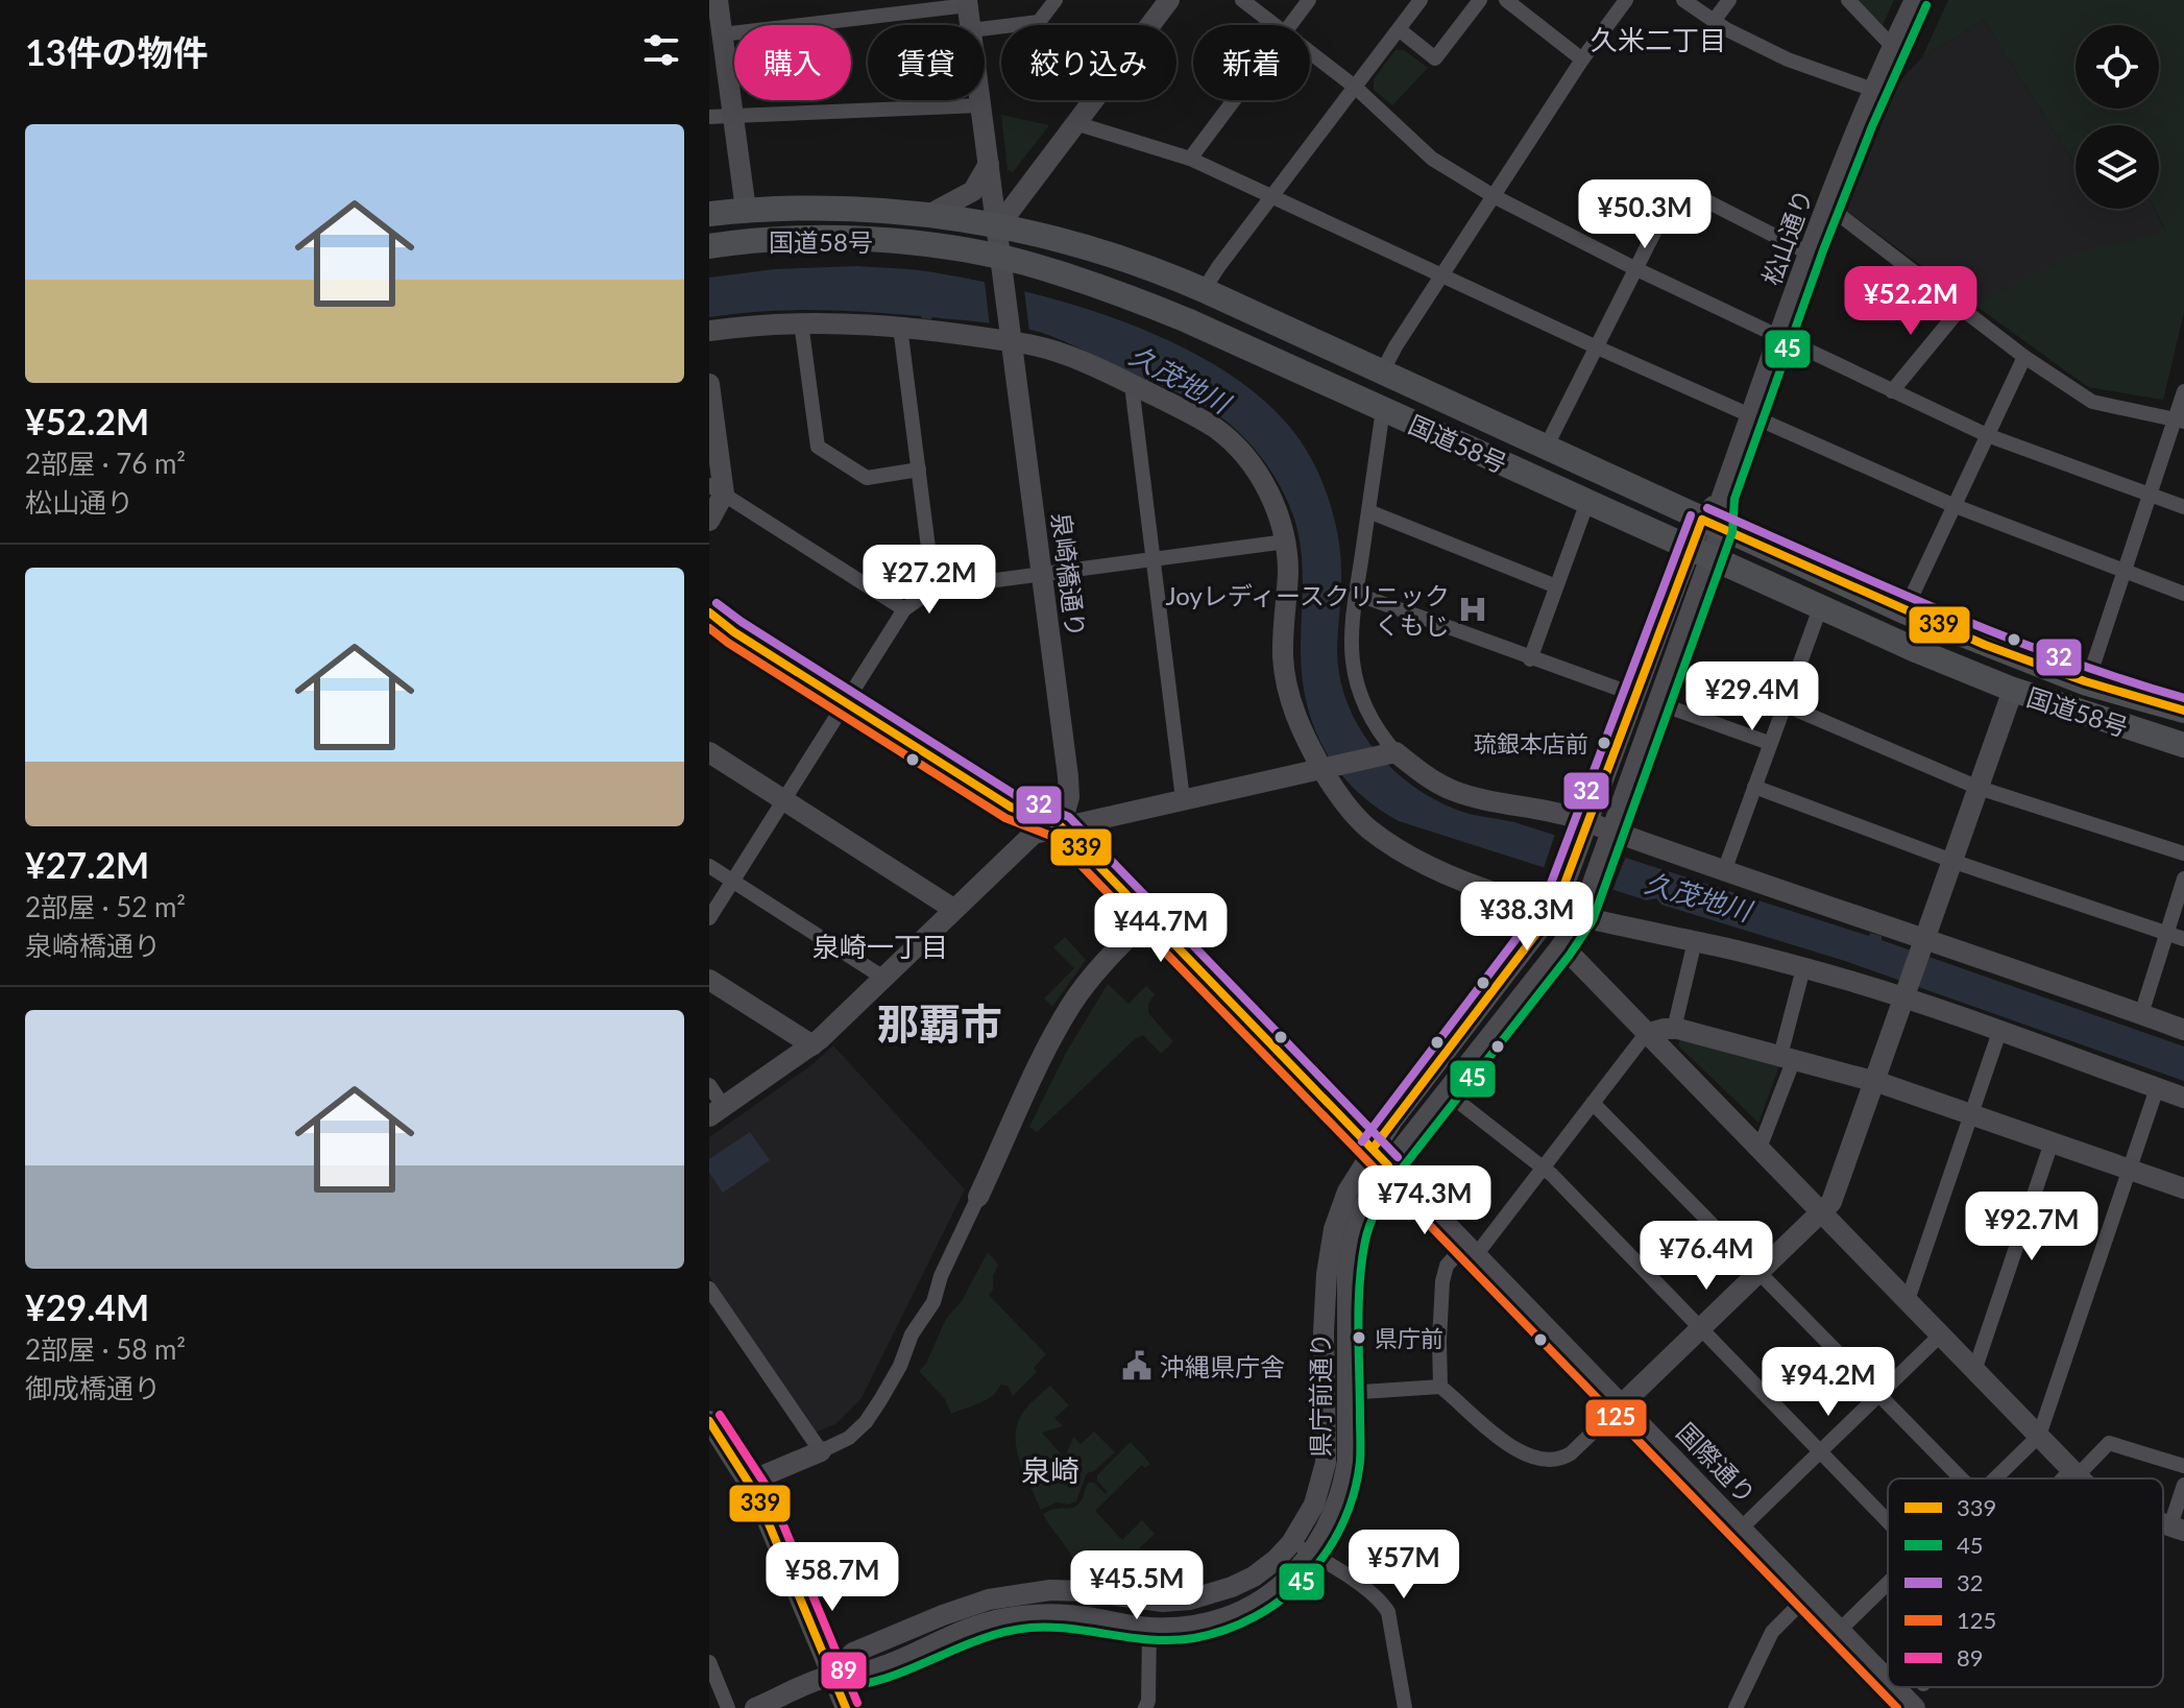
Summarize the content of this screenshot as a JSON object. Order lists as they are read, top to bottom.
{
  "streets": {
    "highway": ["国道58号"],
    "street": [
      "松山通り",
      "泉崎橋通り",
      "県庁前通り",
      "国際通り"
    ]
  },
  "crossings": [
    ["松山通り", "国道58号"],
    ["国道58号", "泉崎橋通り"],
    ["国道58号", "県庁前通り"],
    ["泉崎橋通り", "国際通り"],
    ["県庁前通り", "国際通り"]
  ],
  "districts": [
    "久米二丁目",
    "泉崎一丁目",
    "那覇市",
    "泉崎"
  ],
  "water": ["久茂地川"],
  "places": {
    "hospital": ["Joyレディースクリニック くもじ"],
    "other": ["琉銀本店前", "県庁前"],
    "public building": ["沖縄県庁舎"]
  },
  "lines": [
    "transit line 45",
    "transit line 32",
    "transit line 339",
    "transit line 125",
    "transit line 89"
  ],
  "legend": [
    "339",
    "45",
    "32",
    "125",
    "89"
  ],
  "page": {
    "heading": "13件の物件",
    "chip": [
      "購入",
      "賃貸",
      "絞り込み",
      "新着"
    ],
    "list": [
      {
        "name": "¥52.2M",
        "note": "2部屋 · 76 m² · 松山通り"
      },
      {
        "name": "¥27.2M",
        "note": "2部屋 · 52 m² · 泉崎橋通り"
      },
      {
        "name": "¥29.4M",
        "note": "2部屋 · 58 m² · 御成橋通り"
      }
    ],
    "price": [
      "¥50.3M",
      "¥52.2M",
      "¥27.2M",
      "¥29.4M",
      "¥38.3M",
      "¥44.7M",
      "¥74.3M",
      "¥92.7M",
      "¥76.4M",
      "¥94.2M",
      "¥57M",
      "¥58.7M",
      "¥45.5M"
    ]
  }
}
